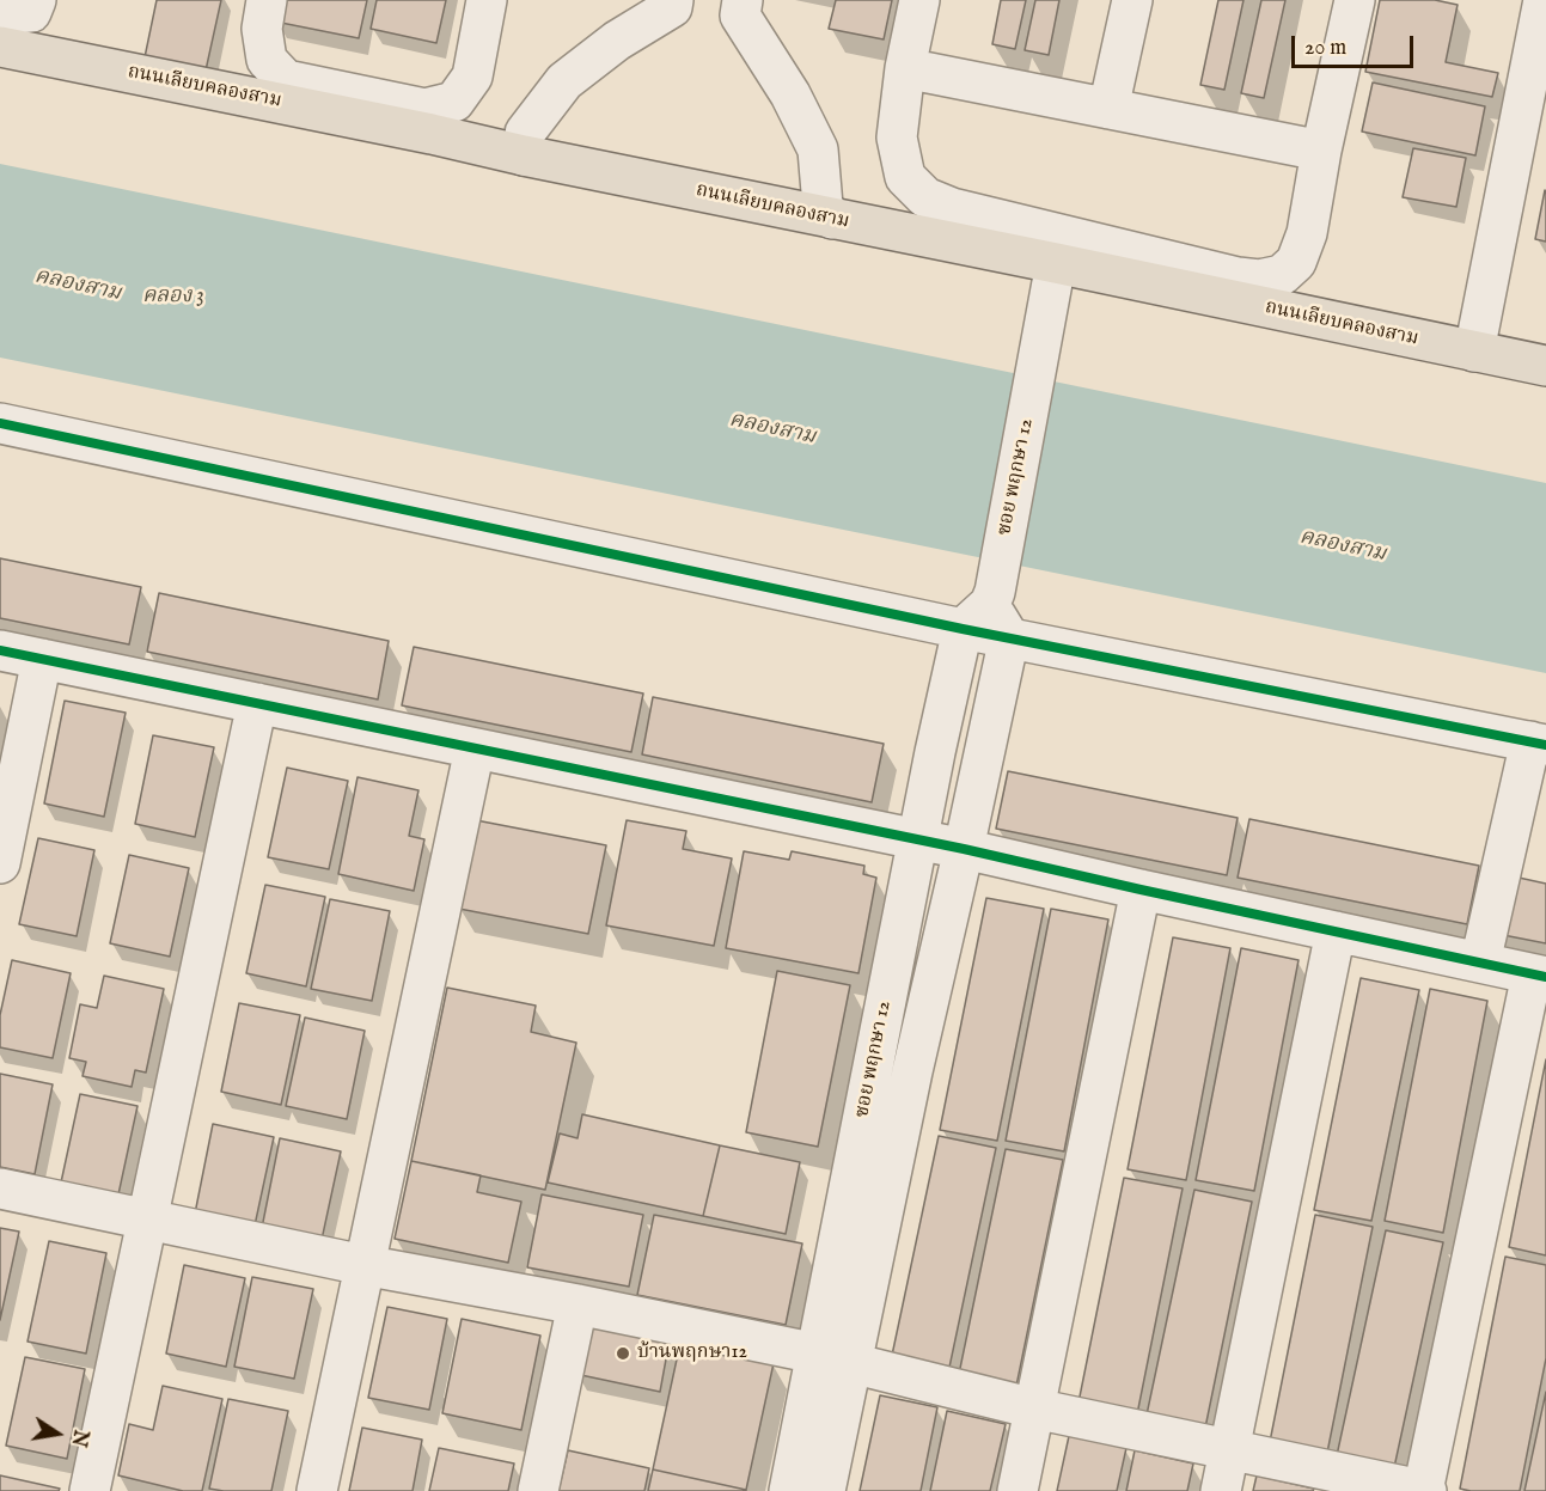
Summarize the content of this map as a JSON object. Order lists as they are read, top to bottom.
{
  "streets": {
    "main road": ["ถนนเลียบคลองสาม"],
    "street": ["ซอย พฤกษา 12"]
  },
  "crossings": [
    ["ถนนเลียบคลองสาม", "ซอย พฤกษา 12"]
  ],
  "water": ["คลองสาม", "คลอง 3"],
  "places": ["บ้านพฤกษา12"],
  "scale_bar": "20 m",
  "north": "right"
}
